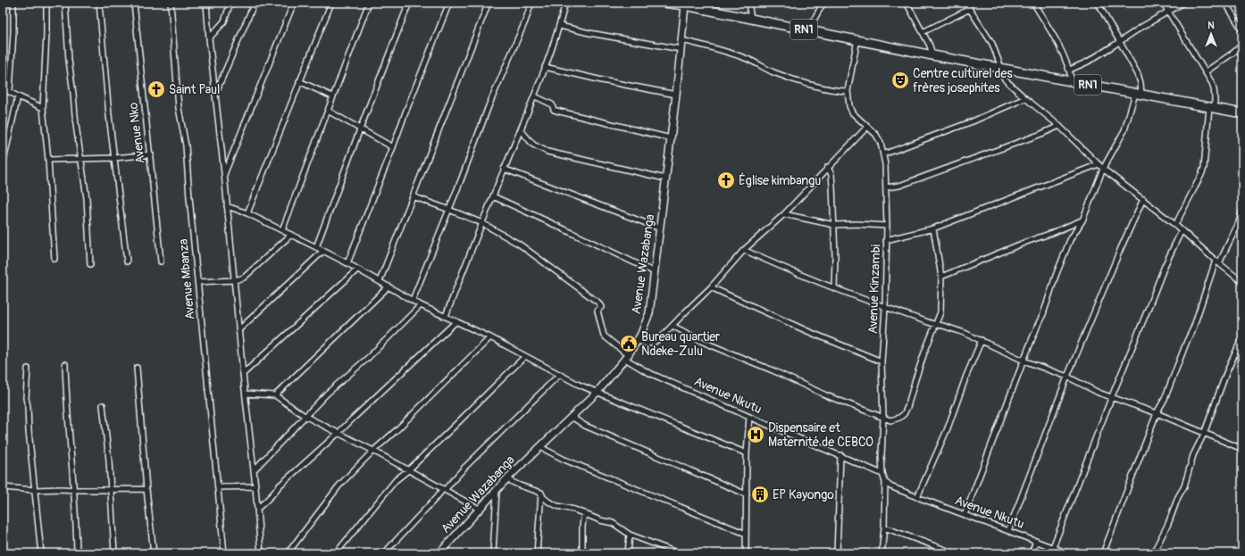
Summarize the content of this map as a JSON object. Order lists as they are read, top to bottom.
{
  "streets": {
    "highway": ["RN1"],
    "main road": ["Avenue Wazabanga"],
    "street": [
      "Avenue Nko",
      "Avenue Mbanza",
      "Avenue Kinzambi",
      "Avenue Nkutu"
    ]
  },
  "crossings": [
    ["RN1", "Avenue Wazabanga"],
    ["RN1", "Avenue Kinzambi"],
    ["Avenue Wazabanga", "Avenue Nkutu"],
    ["Avenue Kinzambi", "Avenue Nkutu"]
  ],
  "places": {
    "theatre": ["Centre culturel des frères josephites"],
    "church": ["Saint Paul", "Église kimbangu"],
    "public building": ["Bureau quartier Ndeke-Zulu"],
    "hospital": ["Dispensaire et Maternité de CEBCO"],
    "building": ["EP Kayongo"]
  },
  "north": "top"
}
